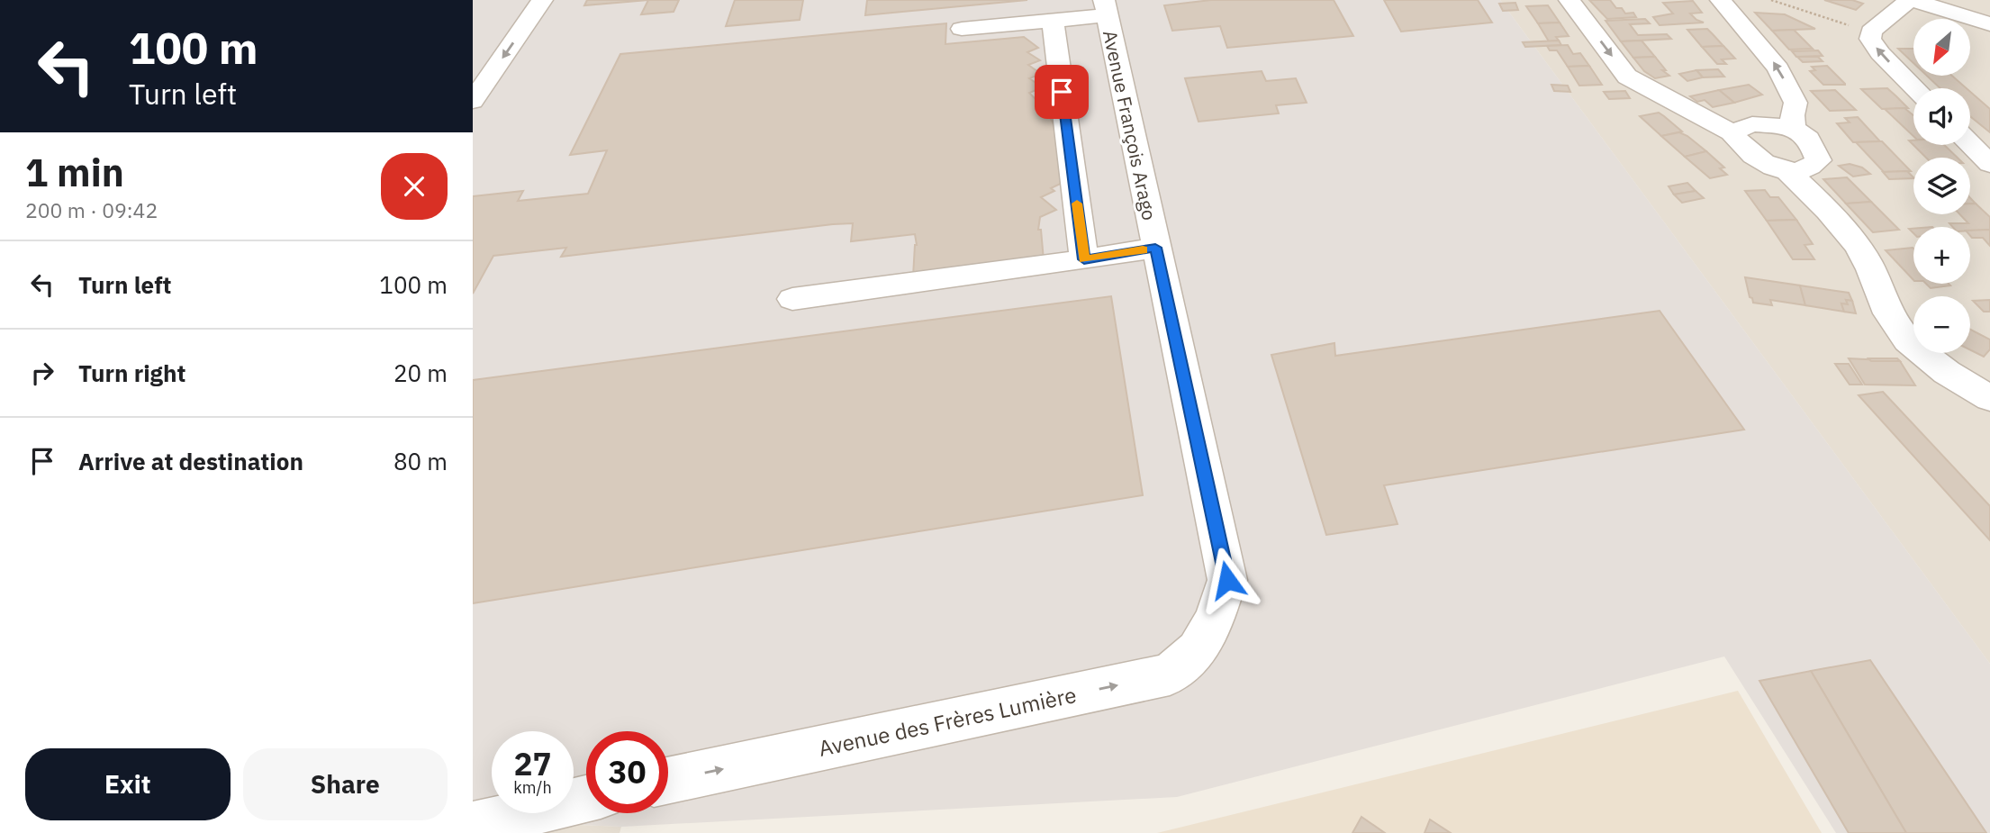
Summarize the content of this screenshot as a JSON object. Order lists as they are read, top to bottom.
{
  "streets": {
    "street": ["Avenue François Arago", "Avenue des Frères Lumière"]
  },
  "crossings": [
    ["Avenue François Arago", "Avenue des Frères Lumière"]
  ],
  "one_way": ["Avenue des Frères Lumière"],
  "north": "bottom left",
  "page": {
    "turn": ["100 m", "Turn left"],
    "map_buttons": ["+", "−"],
    "heading": ["1 min", "200 m · 09:42"],
    "list": [
      {
        "name": "Turn left",
        "value": "100 m"
      },
      {
        "name": "Turn right",
        "value": "20 m"
      },
      {
        "name": "Arrive at destination",
        "value": "80 m"
      }
    ],
    "speed": "27 km/h",
    "limit": "30",
    "buttons": ["Exit", "Share"]
  }
}
